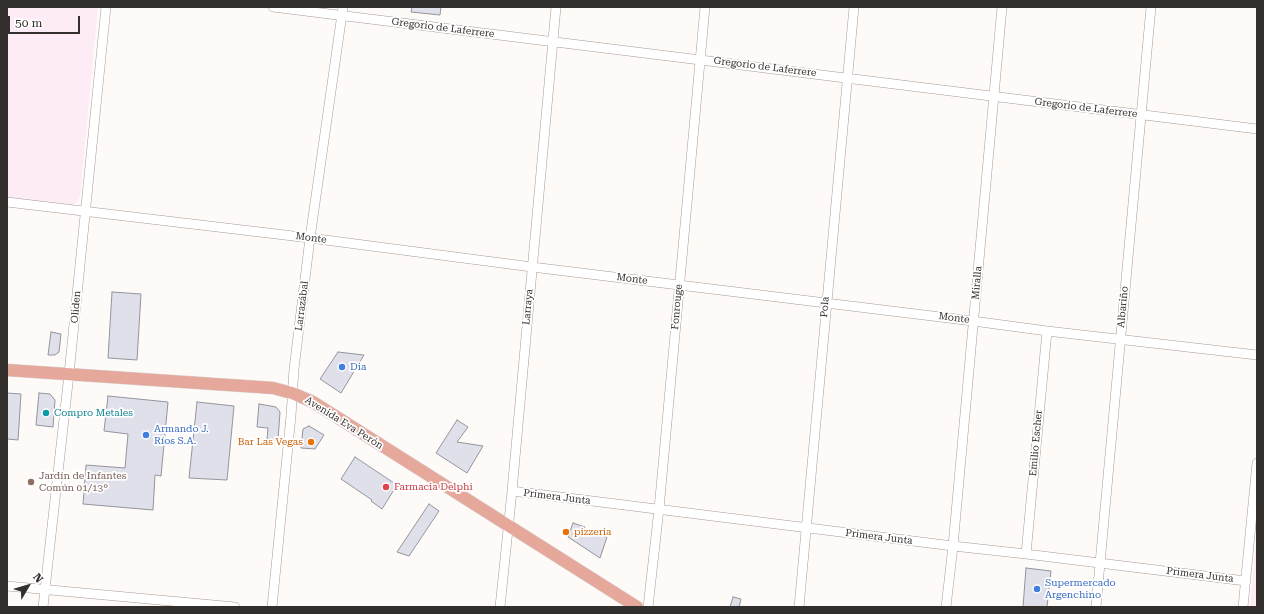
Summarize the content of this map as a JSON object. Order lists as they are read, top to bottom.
{
  "streets": {
    "main road": ["Avenida Eva Perón"],
    "street": [
      "Gregorio de Laferrere",
      "Monte",
      "Miralla",
      "Larrazábal",
      "Oliden",
      "Larraya",
      "Fonrouge",
      "Pola",
      "Albariño",
      "Emilio Escher",
      "Primera Junta"
    ]
  },
  "crossings": [
    ["Gregorio de Laferrere", "Miralla"],
    ["Gregorio de Laferrere", "Larrazábal"],
    ["Gregorio de Laferrere", "Larraya"],
    ["Gregorio de Laferrere", "Fonrouge"],
    ["Gregorio de Laferrere", "Pola"],
    ["Gregorio de Laferrere", "Albariño"],
    ["Monte", "Miralla"],
    ["Monte", "Larrazábal"],
    ["Monte", "Oliden"],
    ["Monte", "Larraya"],
    ["Monte", "Fonrouge"],
    ["Monte", "Pola"],
    ["Monte", "Albariño"],
    ["Monte", "Emilio Escher"],
    ["Miralla", "Primera Junta"],
    ["Larrazábal", "Avenida Eva Perón"],
    ["Oliden", "Avenida Eva Perón"],
    ["Larraya", "Avenida Eva Perón"],
    ["Larraya", "Primera Junta"],
    ["Fonrouge", "Primera Junta"],
    ["Pola", "Primera Junta"],
    ["Albariño", "Primera Junta"],
    ["Emilio Escher", "Primera Junta"]
  ],
  "places": [
    "Dia",
    "Compro Metales",
    "Armando J. Ríos S.A.",
    "Bar Las Vegas",
    "Jardín de Infantes Común 01/13°",
    "Farmacia Delphi",
    "pizzeria",
    "Supermercado Argenchino"
  ],
  "scale_bar": "50 m",
  "north": "top right"
}
